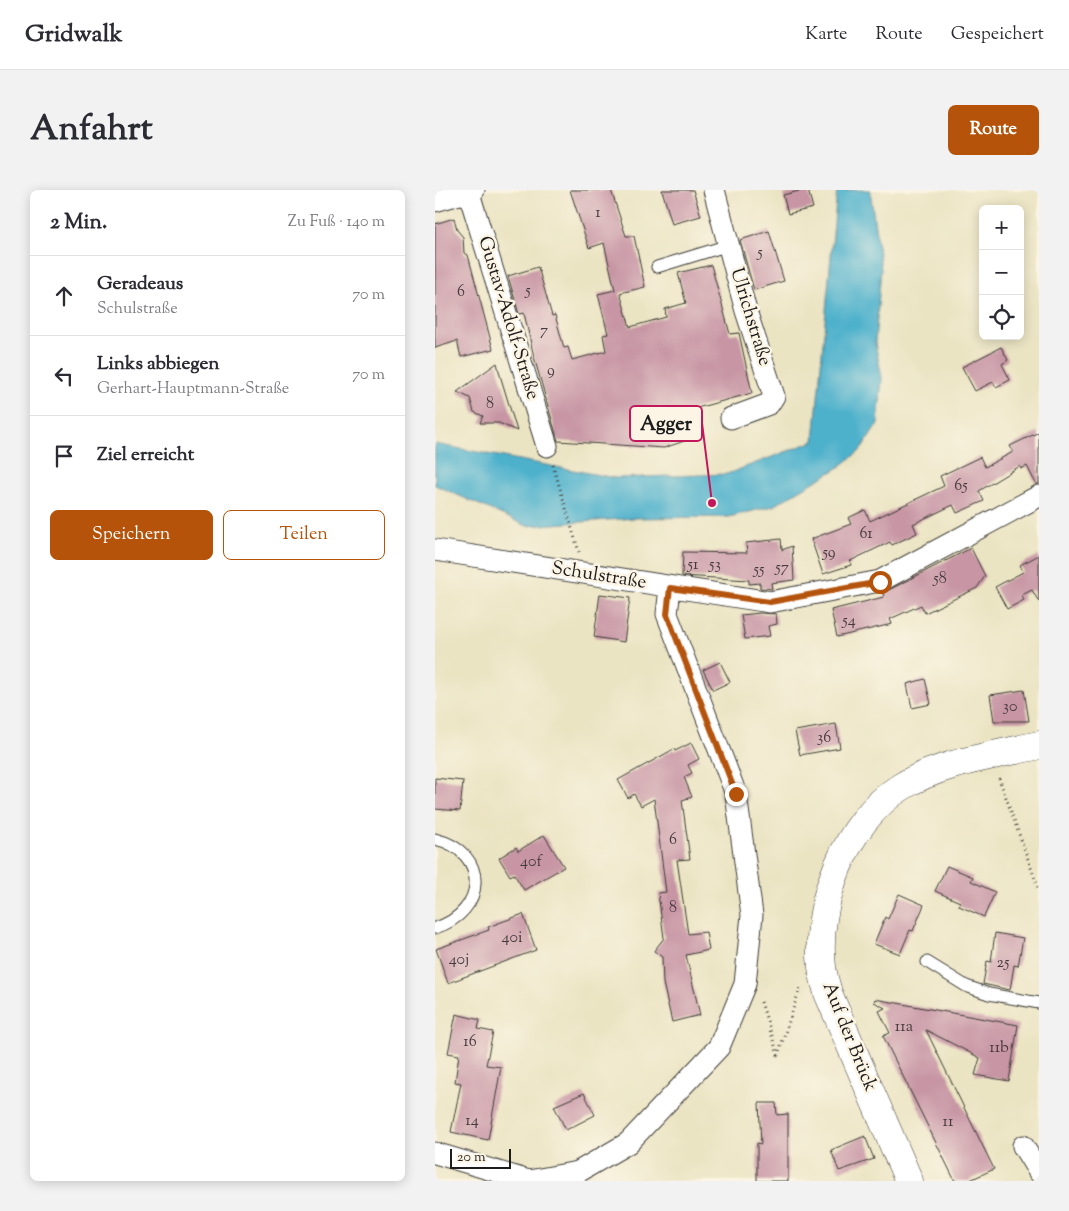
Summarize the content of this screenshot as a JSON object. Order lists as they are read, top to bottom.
{
  "streets": {
    "main road": ["Auf der Brück"],
    "street": ["Ulrichstraße", "Gustav-Adolf-Straße", "Schulstraße"]
  },
  "places": ["Agger"],
  "house_numbers": [
    "1",
    "5",
    "5",
    "6",
    "7",
    "9",
    "8",
    "65",
    "61",
    "59",
    "51",
    "53",
    "57",
    "55",
    "58",
    "54",
    "30",
    "36",
    "6",
    "40f",
    "8",
    "40i",
    "40j",
    "25",
    "11a",
    "16",
    "11b",
    "14",
    "11"
  ],
  "scale_bar": "20 m",
  "page": {
    "header": "Gridwalk",
    "nav": ["Karte", "Route", "Gespeichert"],
    "title": "Anfahrt",
    "buttons": [
      "Route",
      ["Speichern", "Teilen"]
    ],
    "heading": ["2 Min.", "Zu Fuß · 140 m"],
    "map_buttons": ["+", "−"],
    "list": [
      ["Geradeaus", "Schulstraße", "70 m"],
      ["Links abbiegen", "Gerhart-Hauptmann-Straße", "70 m"],
      "Ziel erreicht"
    ],
    "scale": "20 m"
  }
}
